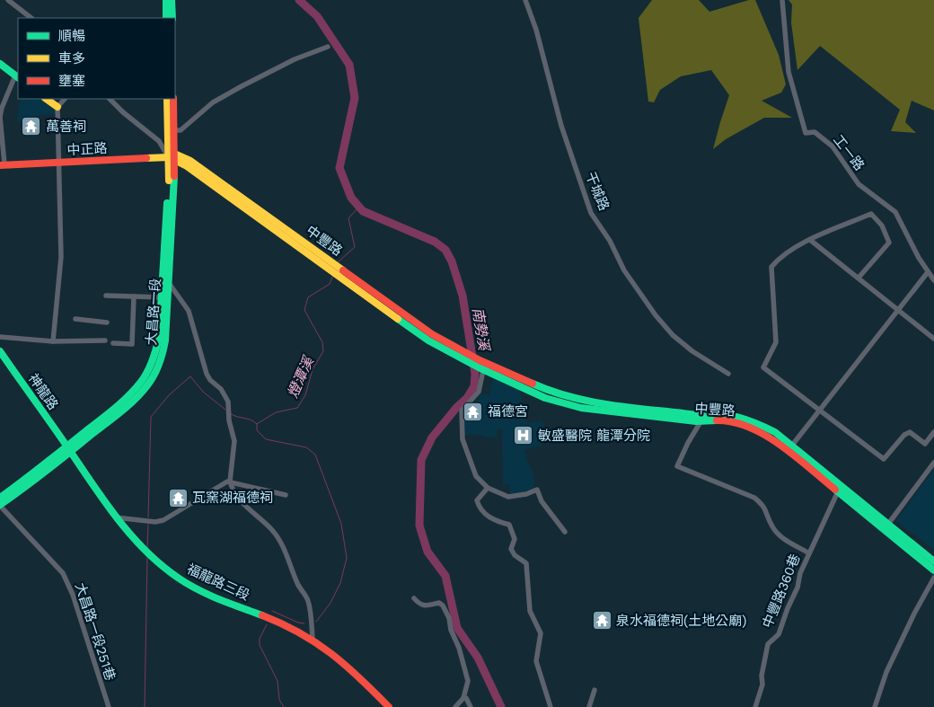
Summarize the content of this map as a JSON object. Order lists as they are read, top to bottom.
{
  "streets": {
    "main road": [
      "中正路",
      "中豐路",
      "大昌路一段",
      "神龍路",
      "福龍路三段"
    ],
    "street": [
      "工一路",
      "干城路",
      "中豐路360巷",
      "大昌路一段251巷"
    ]
  },
  "crossings": [
    ["中正路", "中豐路"],
    ["中正路", "大昌路一段"],
    ["中豐路", "大昌路一段"],
    ["中豐路", "中豐路360巷"],
    ["大昌路一段", "神龍路"],
    ["大昌路一段", "福龍路三段"],
    ["大昌路一段", "大昌路一段251巷"],
    ["神龍路", "福龍路三段"]
  ],
  "water": ["南勢溪", "燈潭溪"],
  "places": {
    "temple": [
      "萬善祠",
      "福德宮",
      "瓦窯湖福德祠",
      "泉水福德祠(土地公廟)"
    ],
    "hospital": ["敏盛醫院 龍潭分院"]
  },
  "legend": ["順暢", "車多", "壅塞"]
}
